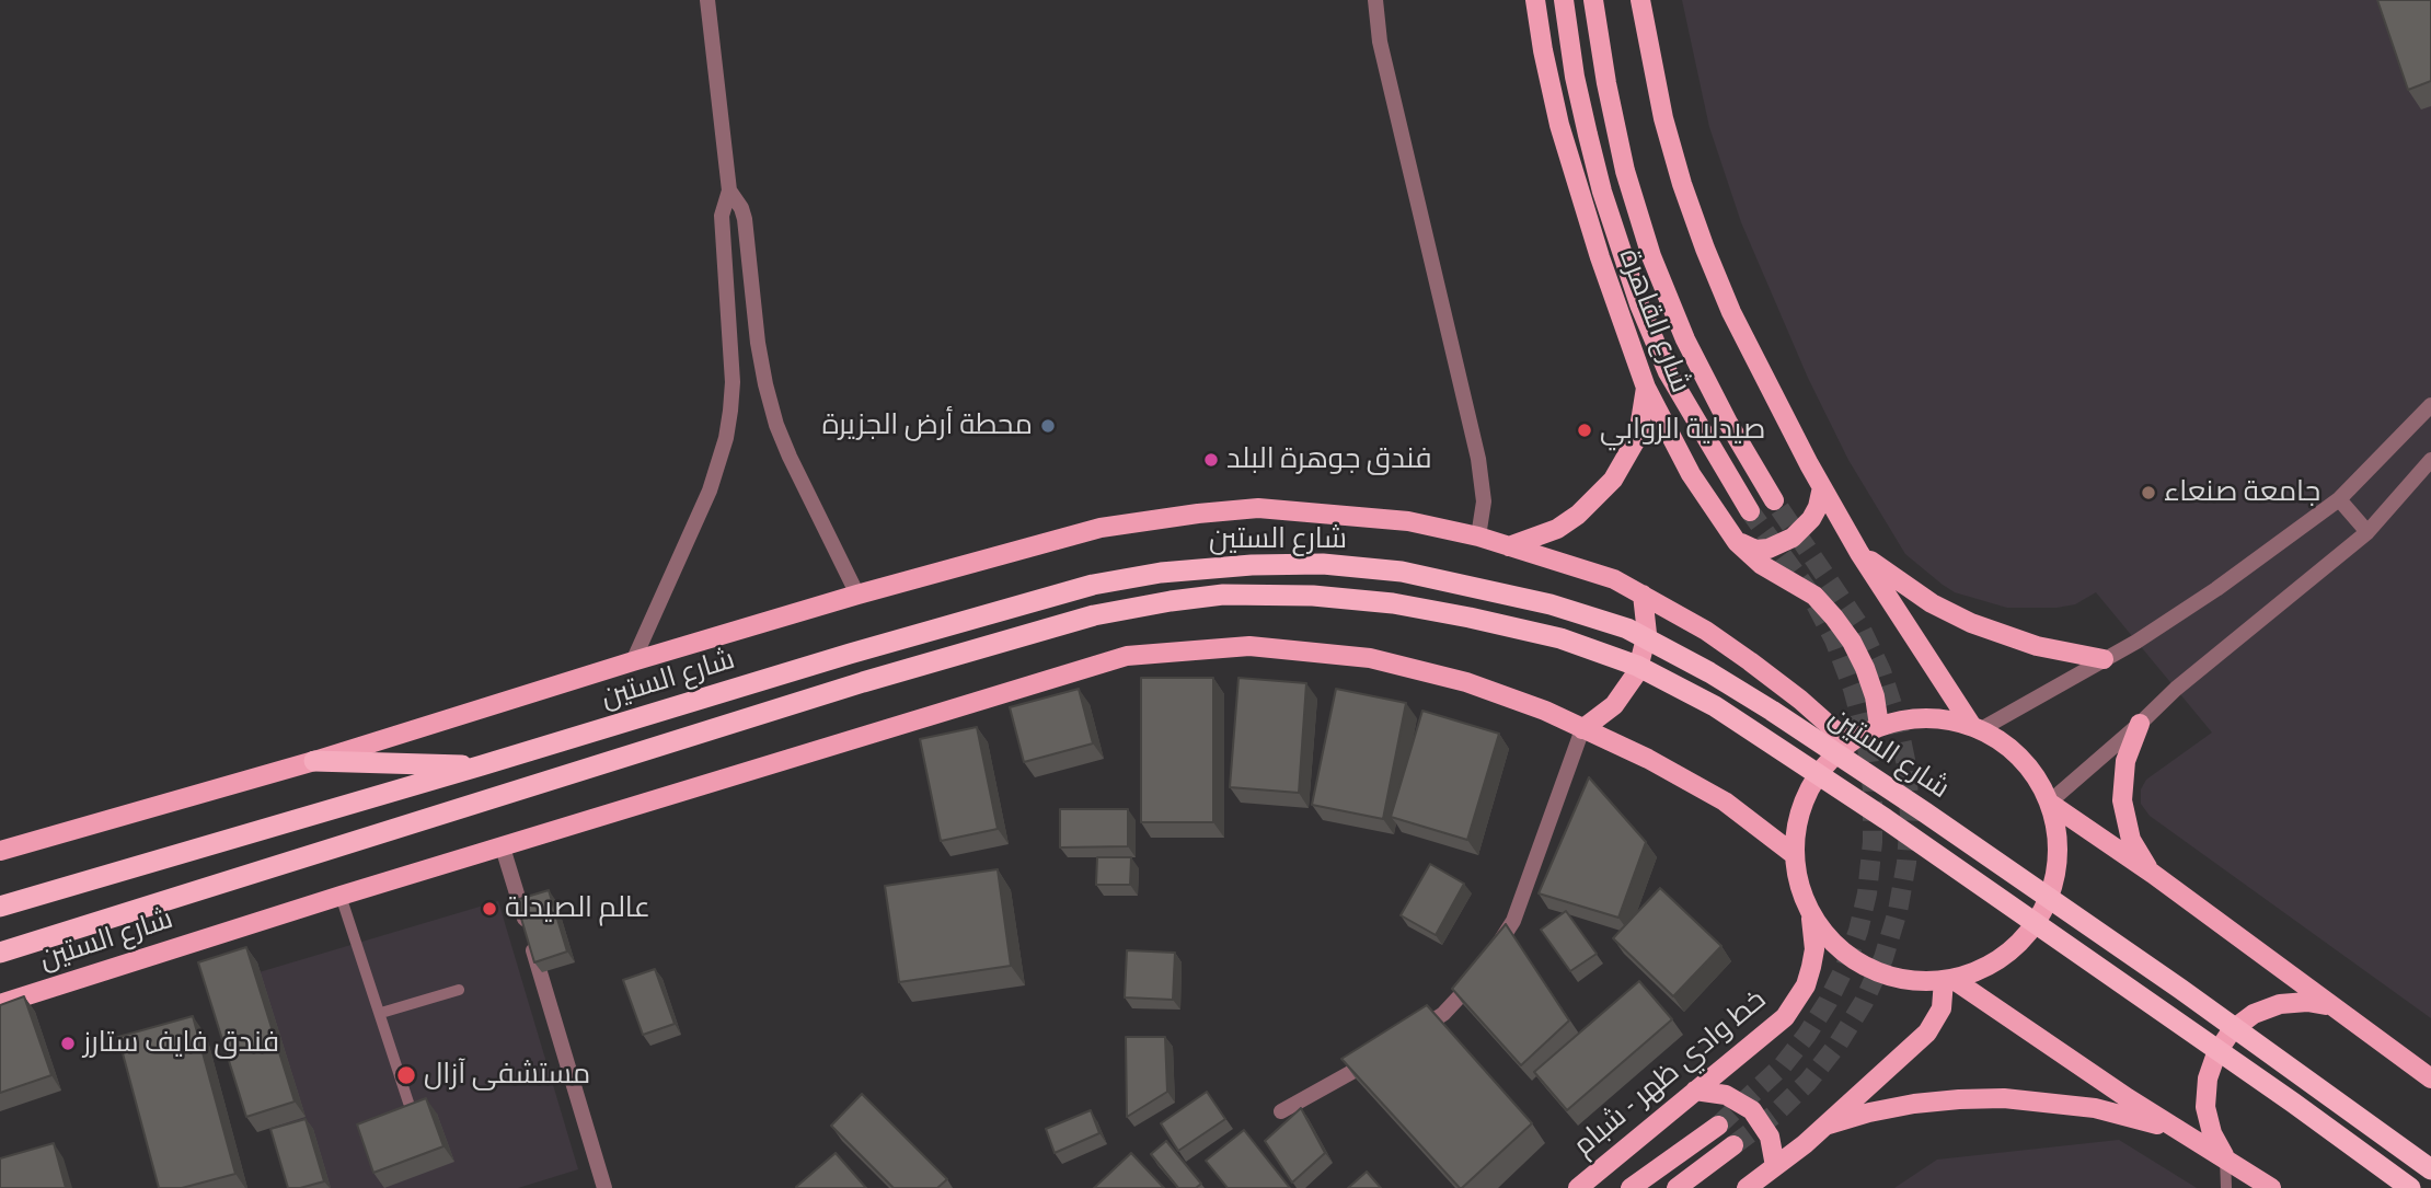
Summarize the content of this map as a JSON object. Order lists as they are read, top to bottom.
{
  "streets": {
    "highway": ["شارع الستين"],
    "main road": ["شارع القاهرة", "خط وادي ظهر - شبام"]
  },
  "crossings": [
    ["شارع القاهرة", "شارع الستين"],
    ["شارع القاهرة", "خط وادي ظهر - شبام"],
    ["شارع الستين", "خط وادي ظهر - شبام"]
  ],
  "places": [
    "محطة أرض الجزيرة",
    "صيدلية الروابي",
    "فندق جوهرة البلد",
    "جامعة صنعاء",
    "عالم الصيدلة",
    "فندق فايف ستارز",
    "مستشفى آزال"
  ]
}
